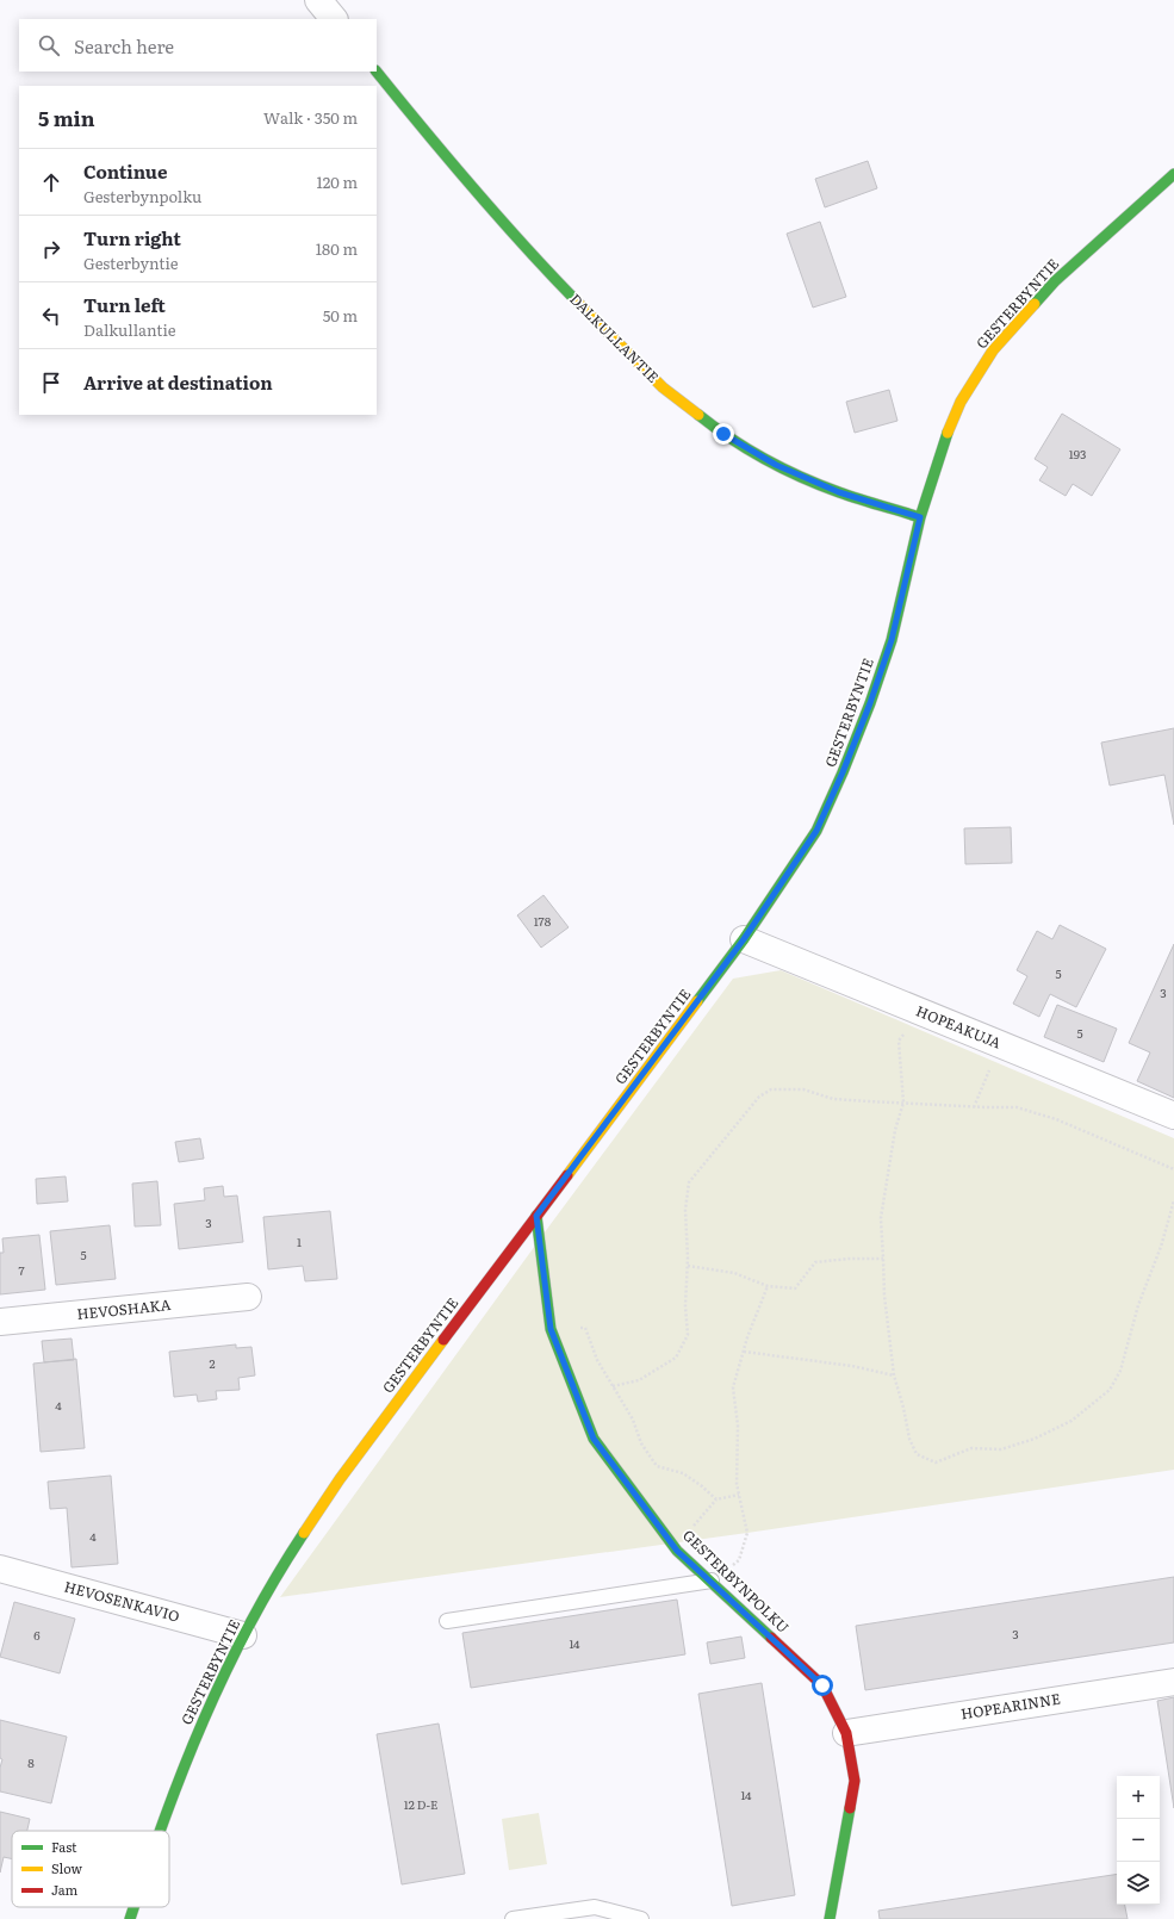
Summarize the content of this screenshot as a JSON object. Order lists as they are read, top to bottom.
{
  "streets": {
    "street": [
      "GESTERBYNTIE",
      "DALKULLANTIE",
      "HOPEAKUJA",
      "HEVOSHAKA",
      "GESTERBYNPOLKU",
      "HEVOSENKAVIO",
      "HOPEARINNE"
    ]
  },
  "crossings": [
    ["GESTERBYNTIE", "DALKULLANTIE"],
    ["GESTERBYNTIE", "HOPEAKUJA"],
    ["GESTERBYNTIE", "GESTERBYNPOLKU"],
    ["GESTERBYNTIE", "HEVOSENKAVIO"],
    ["GESTERBYNPOLKU", "HOPEARINNE"]
  ],
  "house_numbers": [
    "193",
    "178",
    "5",
    "3",
    "5",
    "3",
    "1",
    "5",
    "7",
    "2",
    "4",
    "4",
    "3",
    "6",
    "14",
    "8",
    "14",
    "12 D-E"
  ],
  "legend": ["Fast", "Slow", "Jam"],
  "page": {
    "search": "Search here",
    "heading": ["5 min", "Walk · 350 m"],
    "list": [
      ["Continue", "Gesterbynpolku", "120 m"],
      ["Turn right", "Gesterbyntie", "180 m"],
      ["Turn left", "Dalkullantie", "50 m"],
      "Arrive at destination"
    ],
    "map_buttons": ["+", "−"]
  }
}
